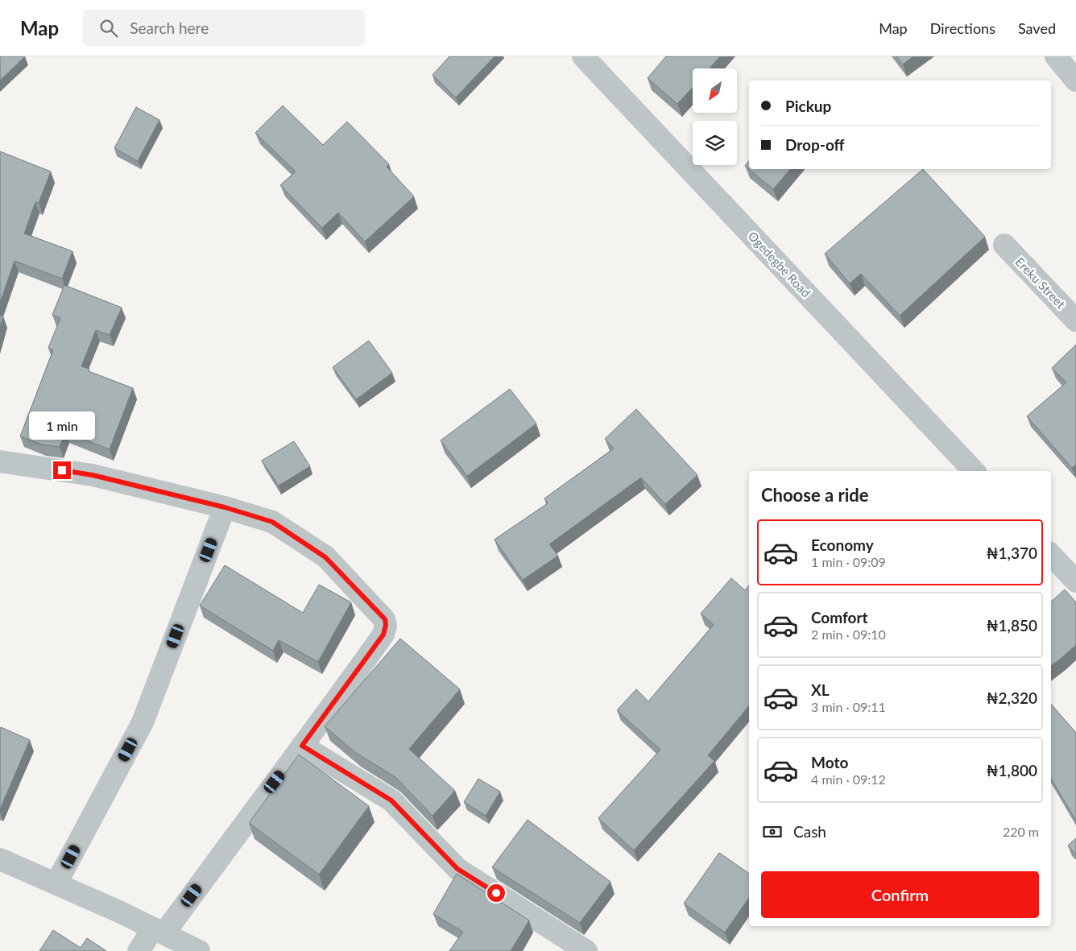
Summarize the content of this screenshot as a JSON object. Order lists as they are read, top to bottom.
{
  "streets": {
    "street": ["Ogedegbe Road", "Ereku Street"]
  },
  "north": "bottom left",
  "page": {
    "header": "Map",
    "search": "Search here",
    "nav": ["Map", "Directions", "Saved"],
    "banner": ["Pickup", "Drop-off"],
    "bubble": "1 min",
    "heading": "Choose a ride",
    "list": [
      {
        "name": "Economy",
        "note": "1 min · 09:09",
        "value": "₦1,370"
      },
      {
        "name": "Comfort",
        "note": "2 min · 09:10",
        "value": "₦1,850"
      },
      {
        "name": "XL",
        "note": "3 min · 09:11",
        "value": "₦2,320"
      },
      {
        "name": "Moto",
        "note": "4 min · 09:12",
        "value": "₦1,800"
      }
    ],
    "pay": ["Cash", "220 m"],
    "buttons": "Confirm"
  }
}
